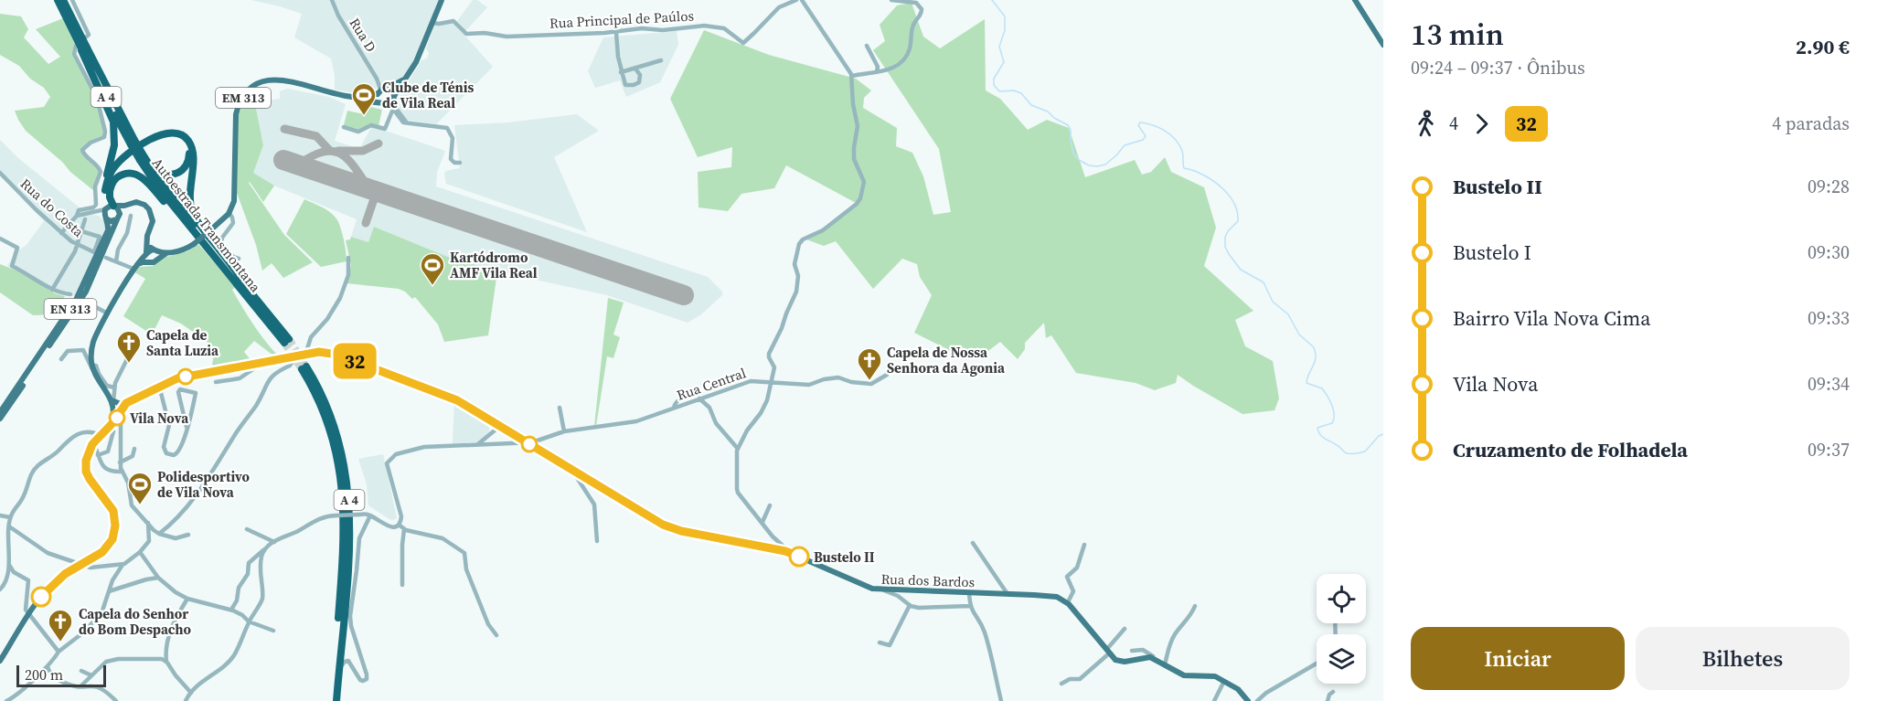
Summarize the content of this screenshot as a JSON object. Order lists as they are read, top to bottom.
{
  "streets": {
    "highway": ["A 4", "Autoestrada Transmontana"],
    "main road": ["EM 313", "EN 313", "Rua dos Bardos"],
    "street": [
      "Rua Principal de Paúlos",
      "Rua D",
      "Rua do Costa",
      "Rua Central"
    ]
  },
  "crossings": [
    ["Rua D", "EM 313"],
    ["Rua Central", "Rua dos Bardos"]
  ],
  "places": {
    "sports": ["Clube de Ténis de Vila Real", "Kartódromo AMF Vila Real", "Polidesportivo de Vila Nova"],
    "church": ["Capela de Santa Luzia", "Capela de Nossa Senhora da Agonia", "Capela do Senhor do Bom Despacho"],
    "other": ["Vila Nova", "Bustelo II"]
  },
  "lines": ["bus line 32"],
  "scale_bar": "200 m",
  "page": {
    "on_map": "32",
    "heading": ["13 min", "09:24 – 09:37 · Ônibus", "2.90 €"],
    "legs": ["4", "32", "4 paradas"],
    "list": [
      {
        "name": "Bustelo II",
        "value": "09:28"
      },
      {
        "name": "Bustelo I",
        "value": "09:30"
      },
      {
        "name": "Bairro Vila Nova Cima",
        "value": "09:33"
      },
      {
        "name": "Vila Nova",
        "value": "09:34"
      },
      {
        "name": "Cruzamento de Folhadela",
        "value": "09:37"
      }
    ],
    "buttons": ["Iniciar", "Bilhetes"],
    "scale": "200 m"
  }
}
